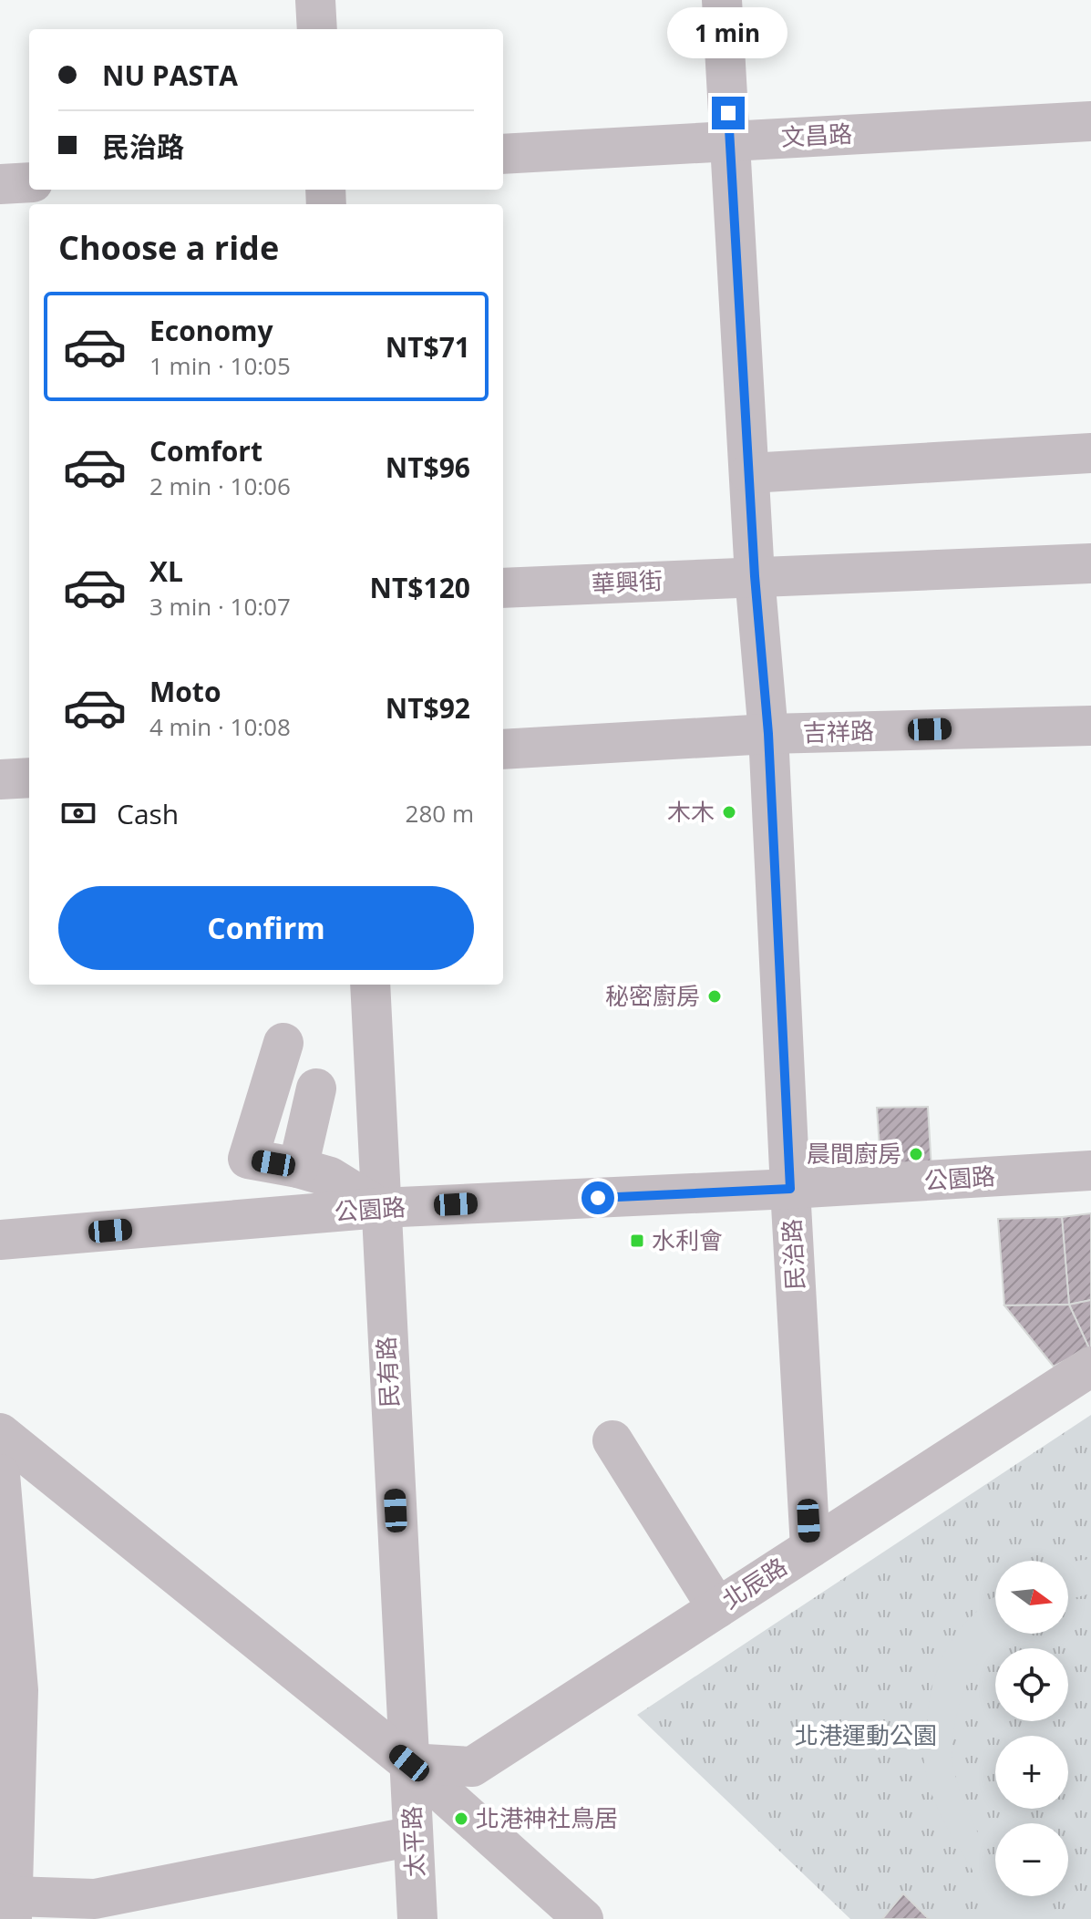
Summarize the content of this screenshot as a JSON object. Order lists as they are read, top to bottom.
{
  "streets": {
    "street": [
      "文昌路",
      "華興街",
      "吉祥路",
      "公園路",
      "民治路",
      "民有路",
      "北辰路",
      "太平路"
    ]
  },
  "crossings": [
    ["文昌路", "民治路"],
    ["華興街", "民治路"],
    ["吉祥路", "民治路"],
    ["公園路", "民治路"],
    ["公園路", "民有路"],
    ["民治路", "北辰路"],
    ["民有路", "北辰路"],
    ["民有路", "太平路"],
    ["北辰路", "太平路"]
  ],
  "parks": ["北港運動公園"],
  "places": {
    "other": [
      "木木",
      "秘密廚房",
      "晨間廚房",
      "北港神社鳥居"
    ],
    "transit": ["水利會"]
  },
  "north": "right",
  "page": {
    "bubble": "1 min",
    "banner": ["NU PASTA", "民治路"],
    "heading": "Choose a ride",
    "list": [
      {
        "name": "Economy",
        "note": "1 min · 10:05",
        "value": "NT$71"
      },
      {
        "name": "Comfort",
        "note": "2 min · 10:06",
        "value": "NT$96"
      },
      {
        "name": "XL",
        "note": "3 min · 10:07",
        "value": "NT$120"
      },
      {
        "name": "Moto",
        "note": "4 min · 10:08",
        "value": "NT$92"
      }
    ],
    "pay": ["Cash", "280 m"],
    "buttons": "Confirm",
    "map_buttons": ["+", "−"]
  }
}
